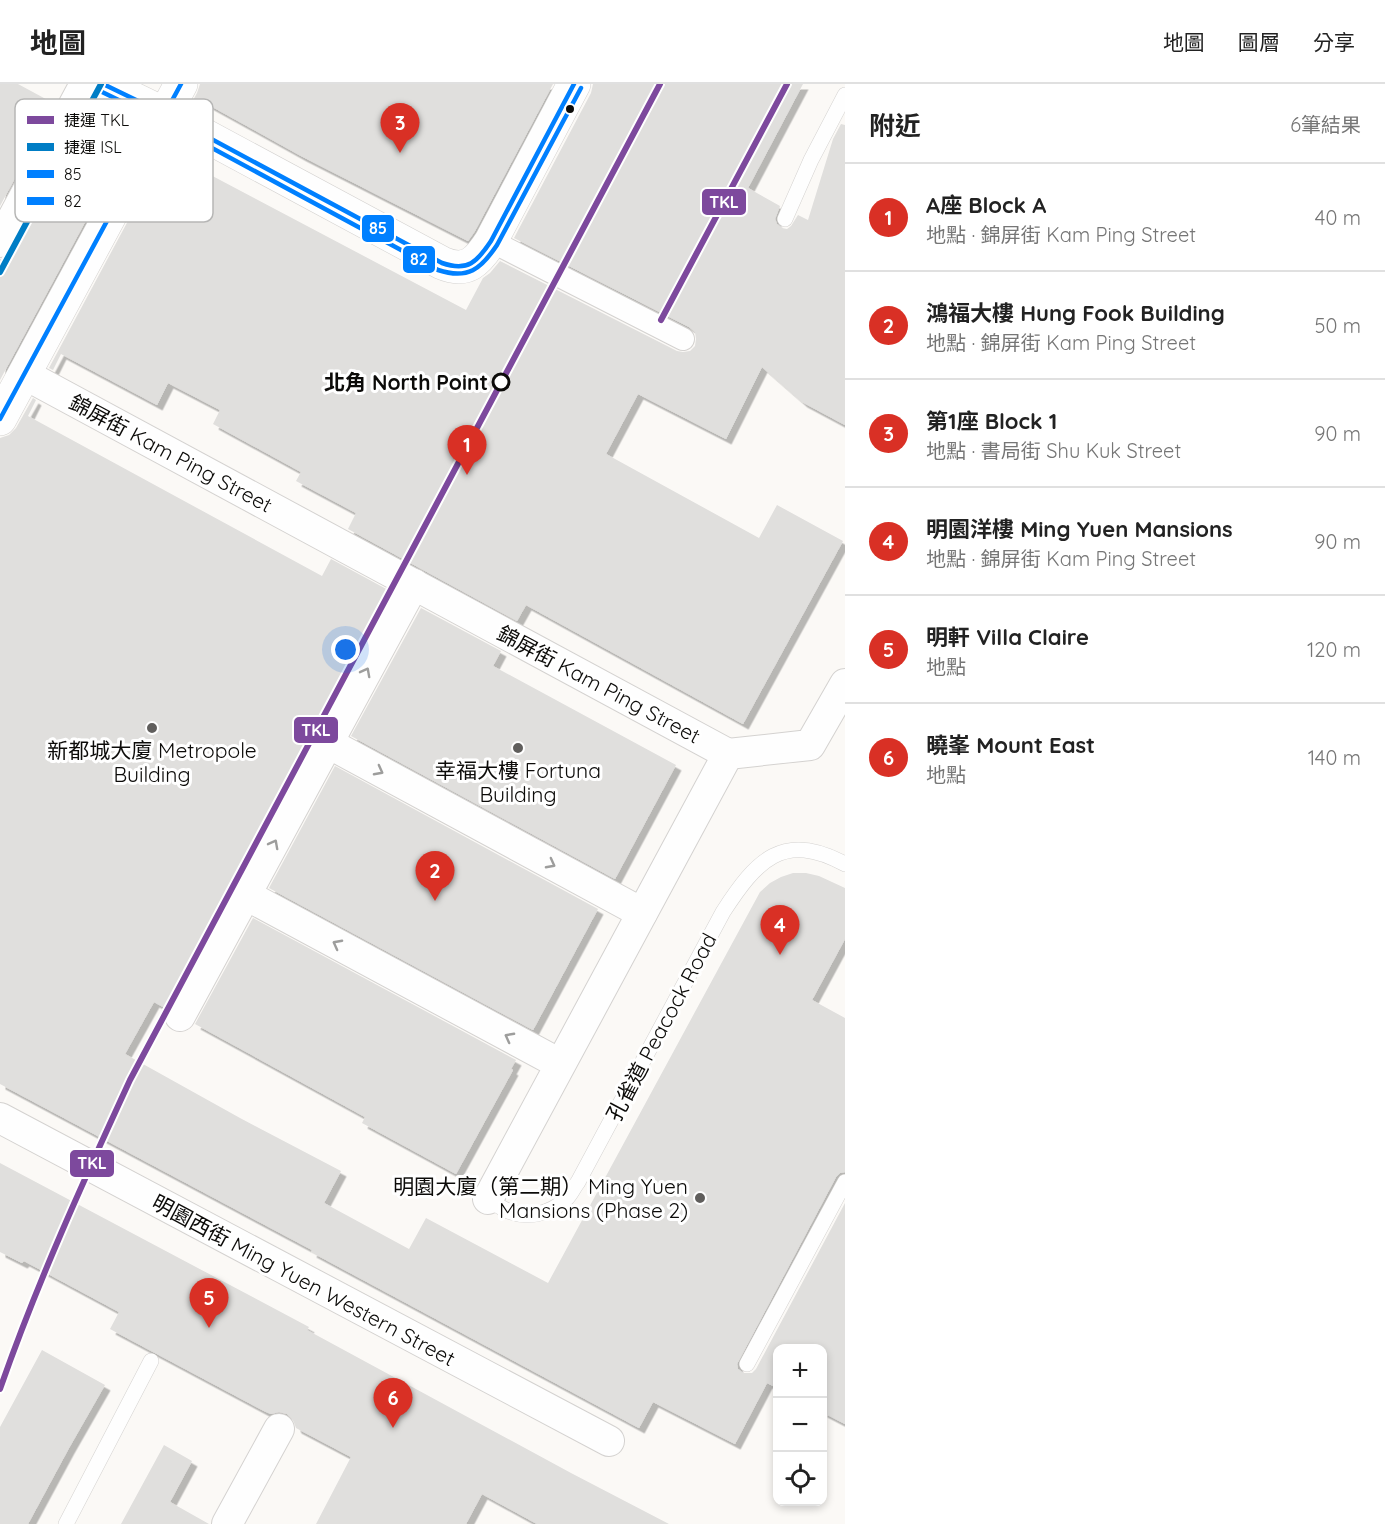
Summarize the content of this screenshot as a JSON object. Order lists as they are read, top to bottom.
{
  "streets": {
    "street": ["錦屏街 Kam Ping Street", "明園西街 Ming Yuen Western Street"],
    "lane": ["孔雀道 Peacock Road"]
  },
  "places": [
    "北角 North Point",
    "新都城大廈 Metropole Building",
    "幸福大樓 Fortuna Building",
    "明園大廈（第二期） Ming Yuen Mansions (Phase 2)"
  ],
  "lines": [
    "metro line TKL",
    "metro line ISL",
    "transit line 85",
    "transit line 82"
  ],
  "legend": [
    "捷運 TKL",
    "捷運 ISL",
    "85",
    "82"
  ],
  "page": {
    "header": "地圖",
    "nav": ["地圖", "圖層", "分享"],
    "heading": ["附近", "6筆結果"],
    "pins": [
      "3",
      "1",
      "2",
      "4",
      "5",
      "6"
    ],
    "list": [
      {
        "mark": "1",
        "name": "A座 Block A",
        "note": "地點 · 錦屏街 Kam Ping Street",
        "value": "40 m"
      },
      {
        "mark": "2",
        "name": "鴻福大樓 Hung Fook Building",
        "note": "地點 · 錦屏街 Kam Ping Street",
        "value": "50 m"
      },
      {
        "mark": "3",
        "name": "第1座 Block 1",
        "note": "地點 · 書局街 Shu Kuk Street",
        "value": "90 m"
      },
      {
        "mark": "4",
        "name": "明園洋樓 Ming Yuen Mansions",
        "note": "地點 · 錦屏街 Kam Ping Street",
        "value": "90 m"
      },
      {
        "mark": "5",
        "name": "明軒 Villa Claire",
        "note": "地點",
        "value": "120 m"
      },
      {
        "mark": "6",
        "name": "曉峯 Mount East",
        "note": "地點",
        "value": "140 m"
      }
    ],
    "map_buttons": ["+", "−"]
  }
}
